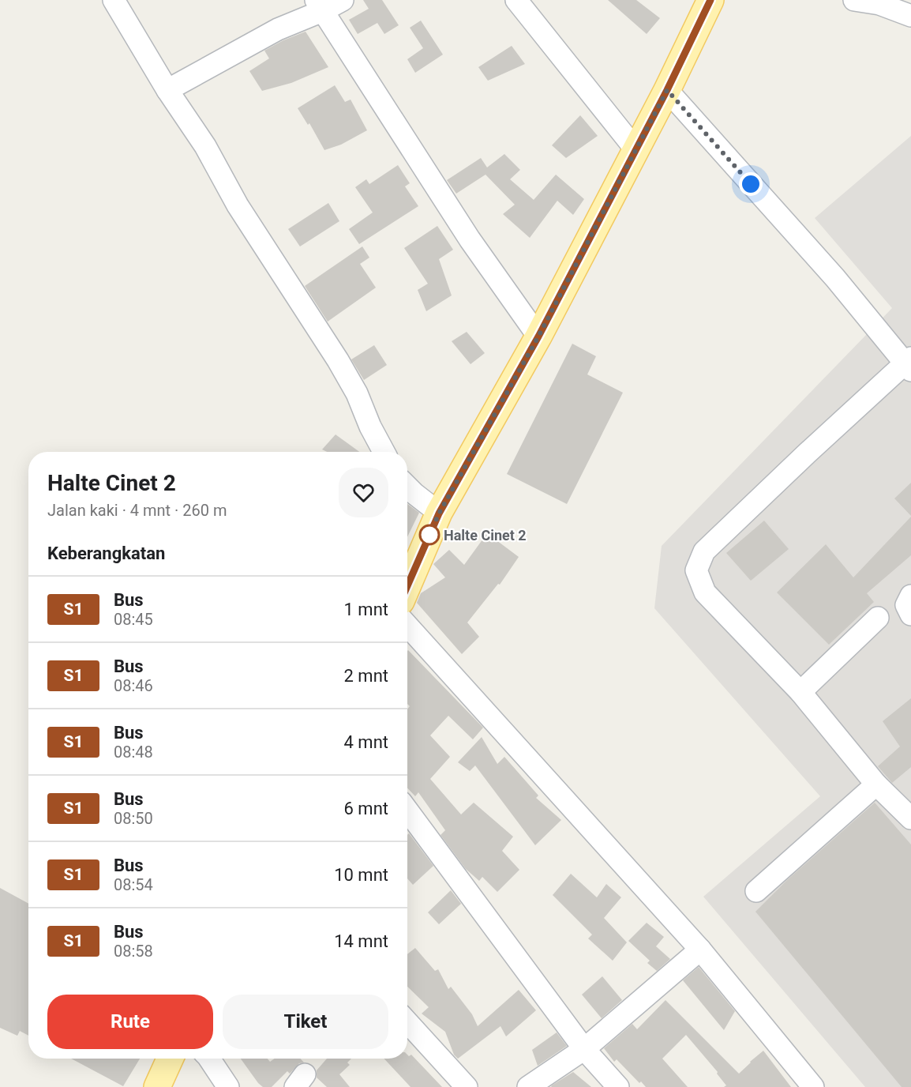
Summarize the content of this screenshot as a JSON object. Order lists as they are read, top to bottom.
{
  "places": ["Halte Cinet 2"],
  "lines": ["bus line S1"],
  "page": {
    "heading": [
      ["Halte Cinet 2", "Jalan kaki · 4 mnt · 260 m"],
      "Keberangkatan"
    ],
    "list": [
      {
        "mark": "S1",
        "name": "Bus",
        "note": "08:45",
        "value": "1 mnt"
      },
      {
        "mark": "S1",
        "name": "Bus",
        "note": "08:46",
        "value": "2 mnt"
      },
      {
        "mark": "S1",
        "name": "Bus",
        "note": "08:48",
        "value": "4 mnt"
      },
      {
        "mark": "S1",
        "name": "Bus",
        "note": "08:50",
        "value": "6 mnt"
      },
      {
        "mark": "S1",
        "name": "Bus",
        "note": "08:54",
        "value": "10 mnt"
      },
      {
        "mark": "S1",
        "name": "Bus",
        "note": "08:58",
        "value": "14 mnt"
      }
    ],
    "buttons": ["Rute", "Tiket"]
  }
}
